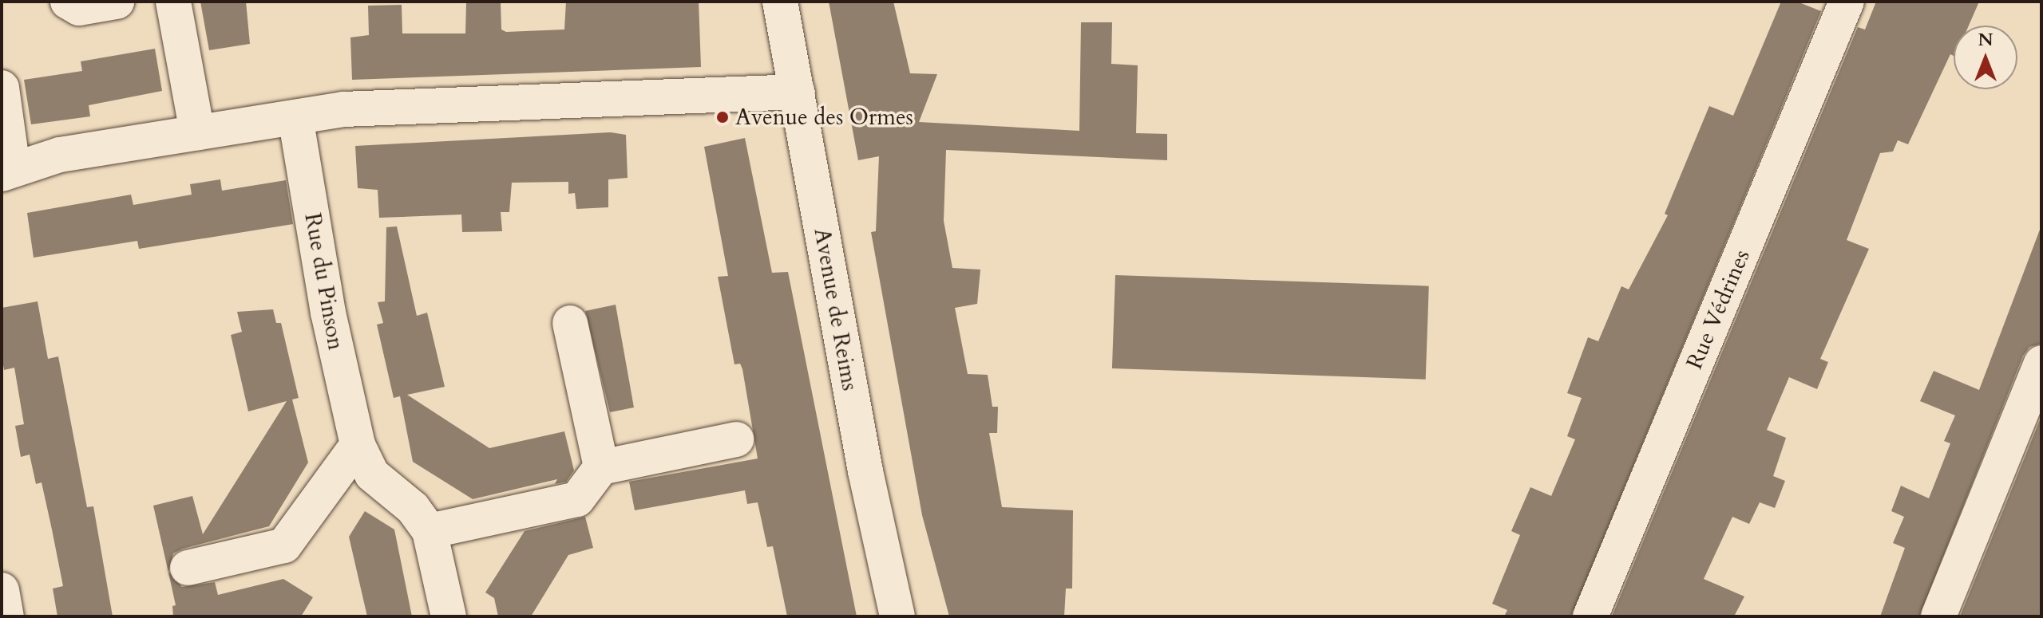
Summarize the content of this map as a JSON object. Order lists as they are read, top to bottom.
{
  "streets": {
    "street": ["Rue du Pinson", "Avenue de Reims", "Rue Védrines"]
  },
  "places": ["Avenue des Ormes"],
  "north": "top"
}
